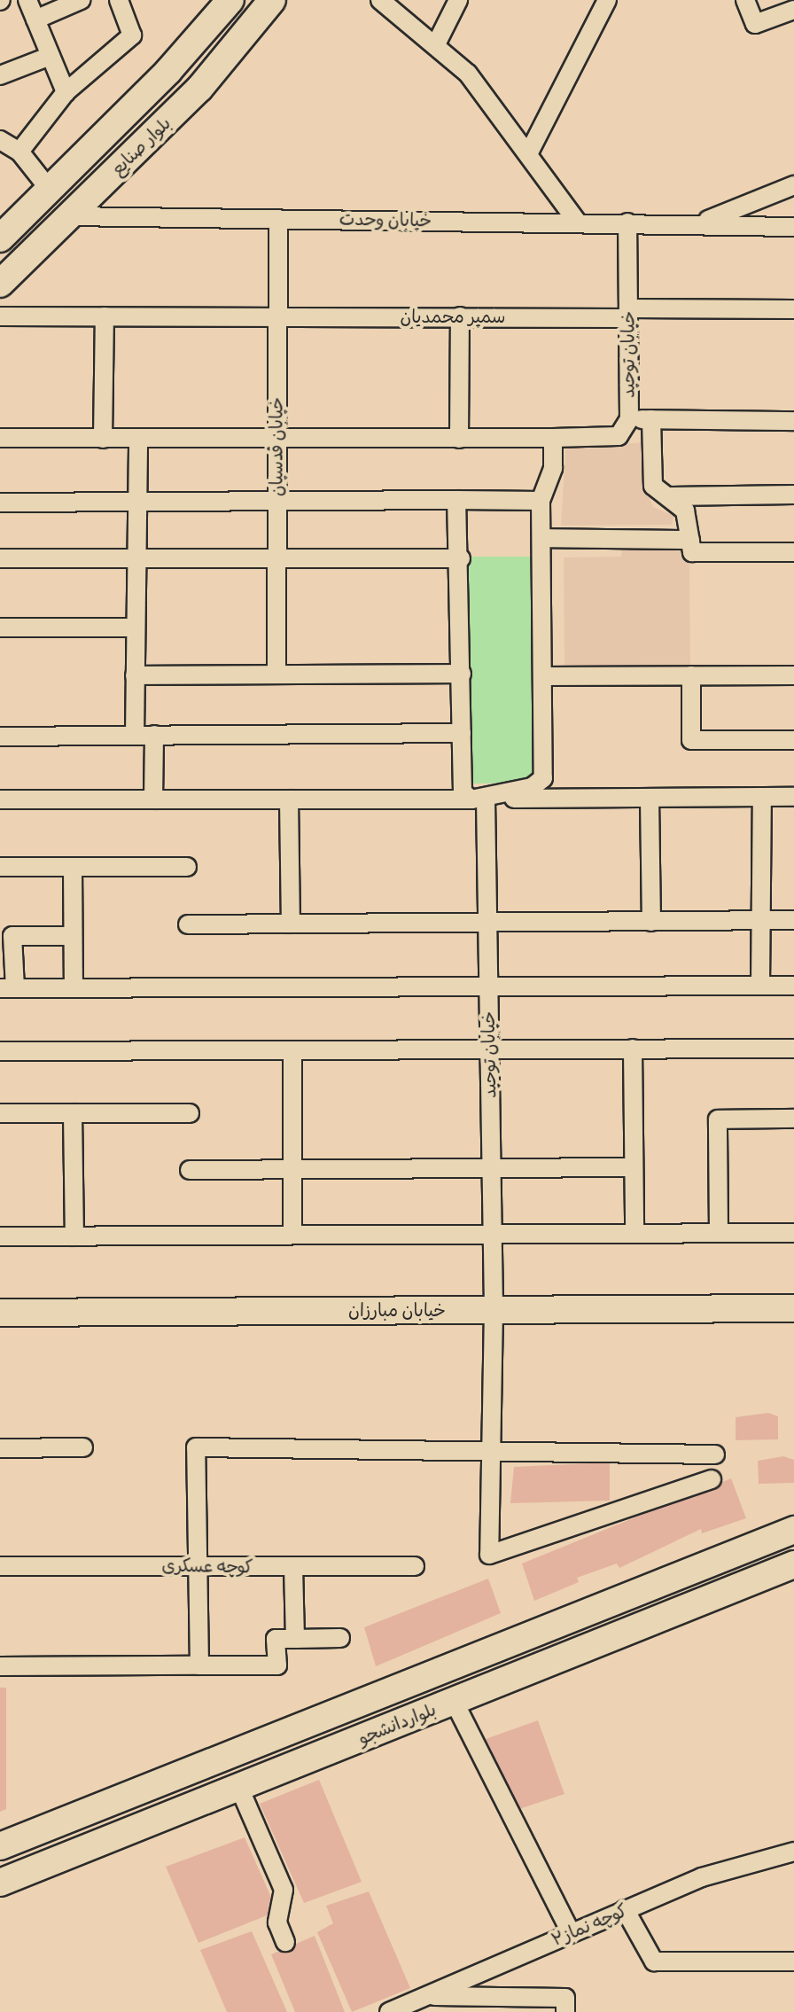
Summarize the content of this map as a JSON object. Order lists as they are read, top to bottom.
{
  "streets": {
    "main road": ["بلوار صنایع", "خیابان مبارزان", "بلواردانشجو"],
    "street": [
      "خیابان وحدت",
      "سمیر محمدیان",
      "خیابان توحید",
      "خیابان قدسیان",
      "کوچه عسکری",
      "کوچه نماز۲"
    ]
  },
  "crossings": [
    ["بلوار صنایع", "خیابان وحدت"],
    ["خیابان وحدت", "خیابان توحید"],
    ["خیابان وحدت", "خیابان قدسیان"],
    ["سمیر محمدیان", "خیابان توحید"],
    ["سمیر محمدیان", "خیابان قدسیان"],
    ["خیابان توحید", "خیابان مبارزان"]
  ]
}
